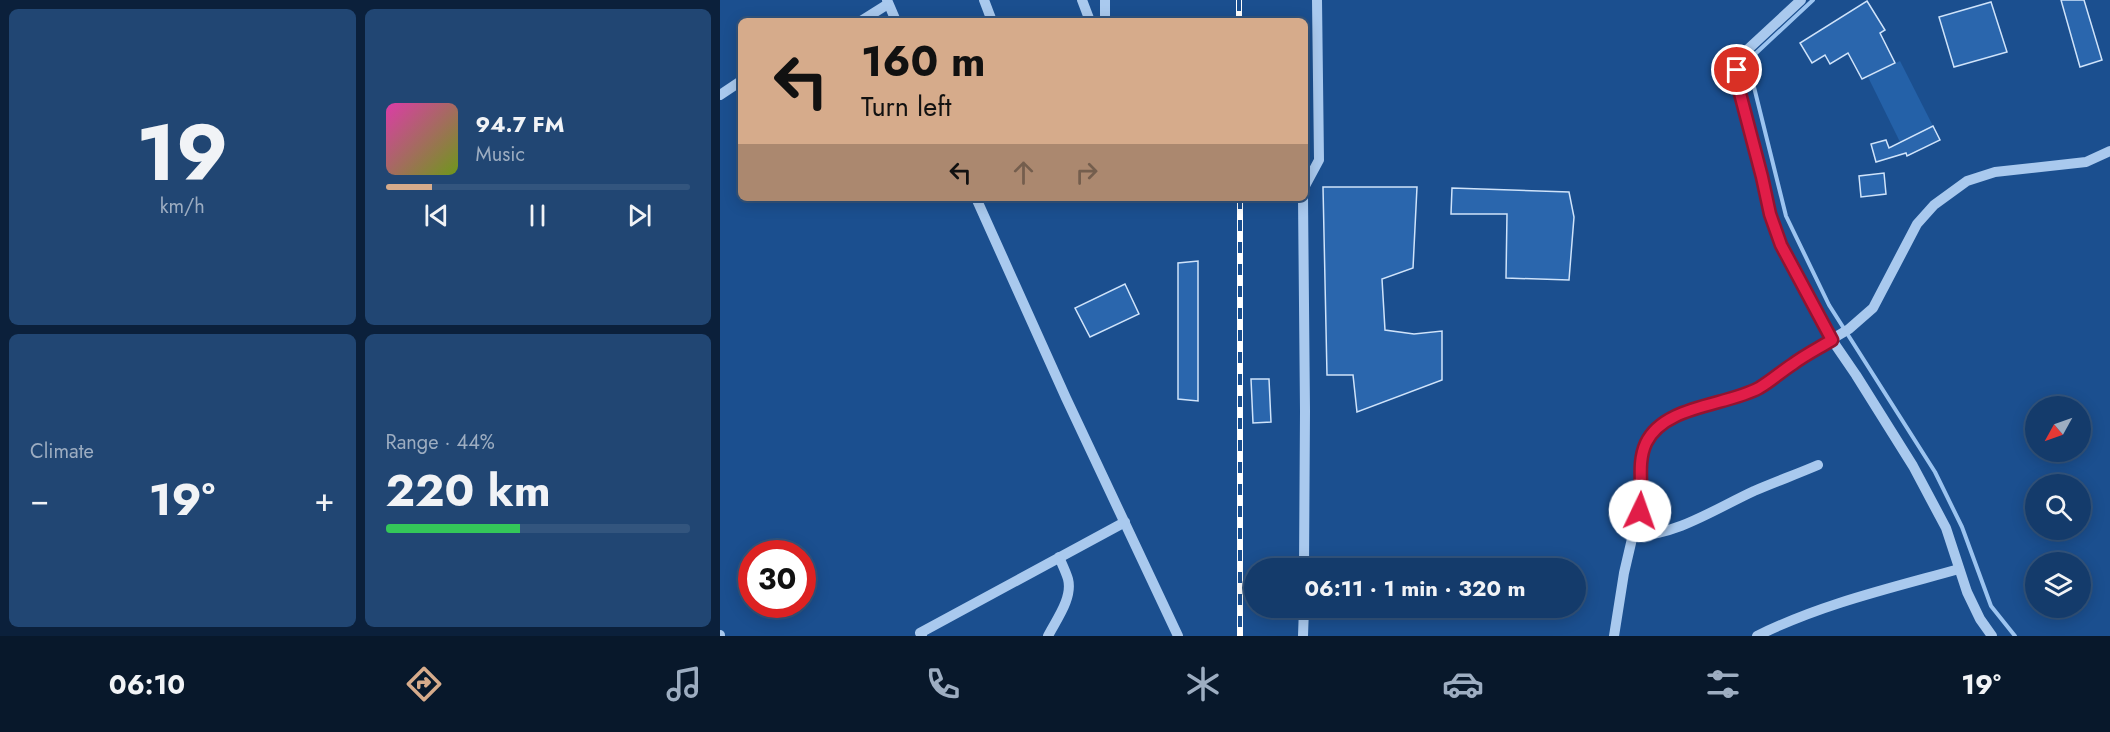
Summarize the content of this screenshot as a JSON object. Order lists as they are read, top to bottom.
{
  "north": "bottom left",
  "page": {
    "tile": [
      ["19", "km/h"],
      "Climate",
      ["Range · 44%", "220 km"]
    ],
    "turn": ["160 m", "Turn left"],
    "song": ["94.7 FM", "Music"],
    "heat": ["−", "19°", "+"],
    "limit": "30",
    "trip": "06:11 · 1 min · 320 m",
    "tabs": ["06:10", "19°"]
  }
}
